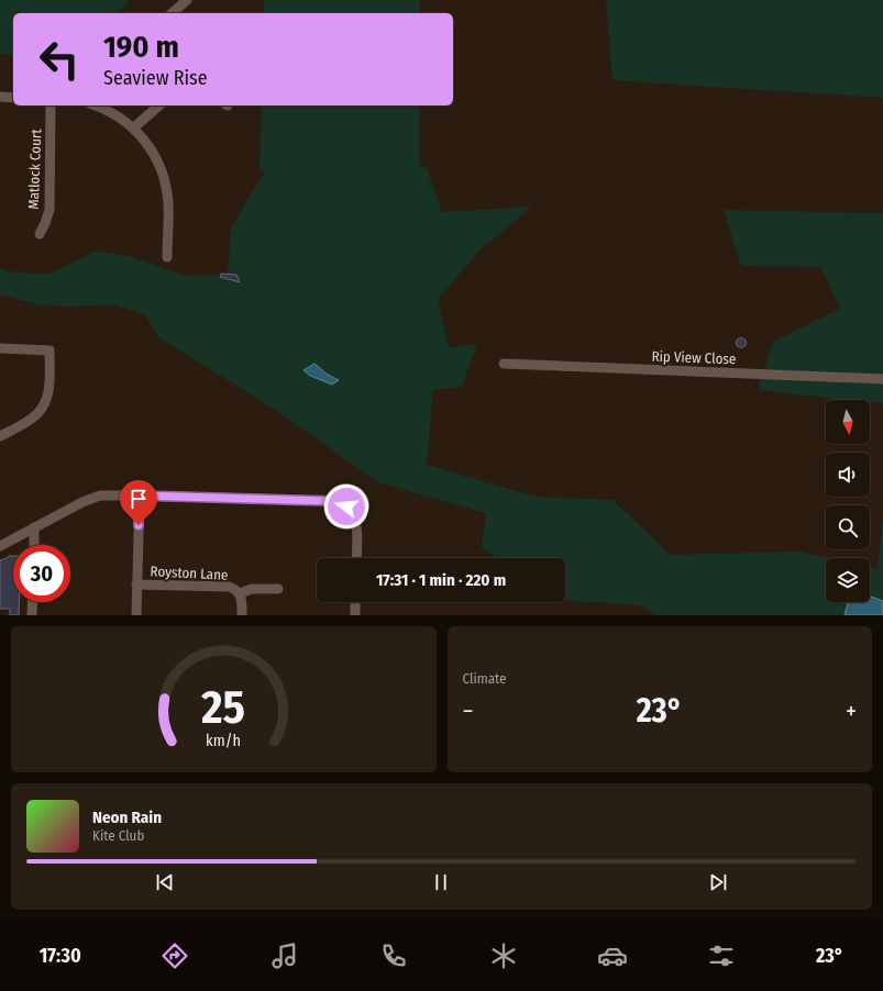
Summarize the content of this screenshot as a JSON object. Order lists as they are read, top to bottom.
{
  "streets": {
    "street": ["Matlock Court", "Rip View Close", "Royston Lane"]
  },
  "north": "bottom",
  "page": {
    "turn": ["190 m", "Seaview Rise"],
    "limit": "30",
    "trip": "17:31 · 1 min · 220 m",
    "tile": "Climate",
    "heat": ["−", "23°", "+"],
    "song": ["Neon Rain", "Kite Club"],
    "tabs": ["17:30", "23°"],
    "gauge": ["25", "km/h"]
  }
}
